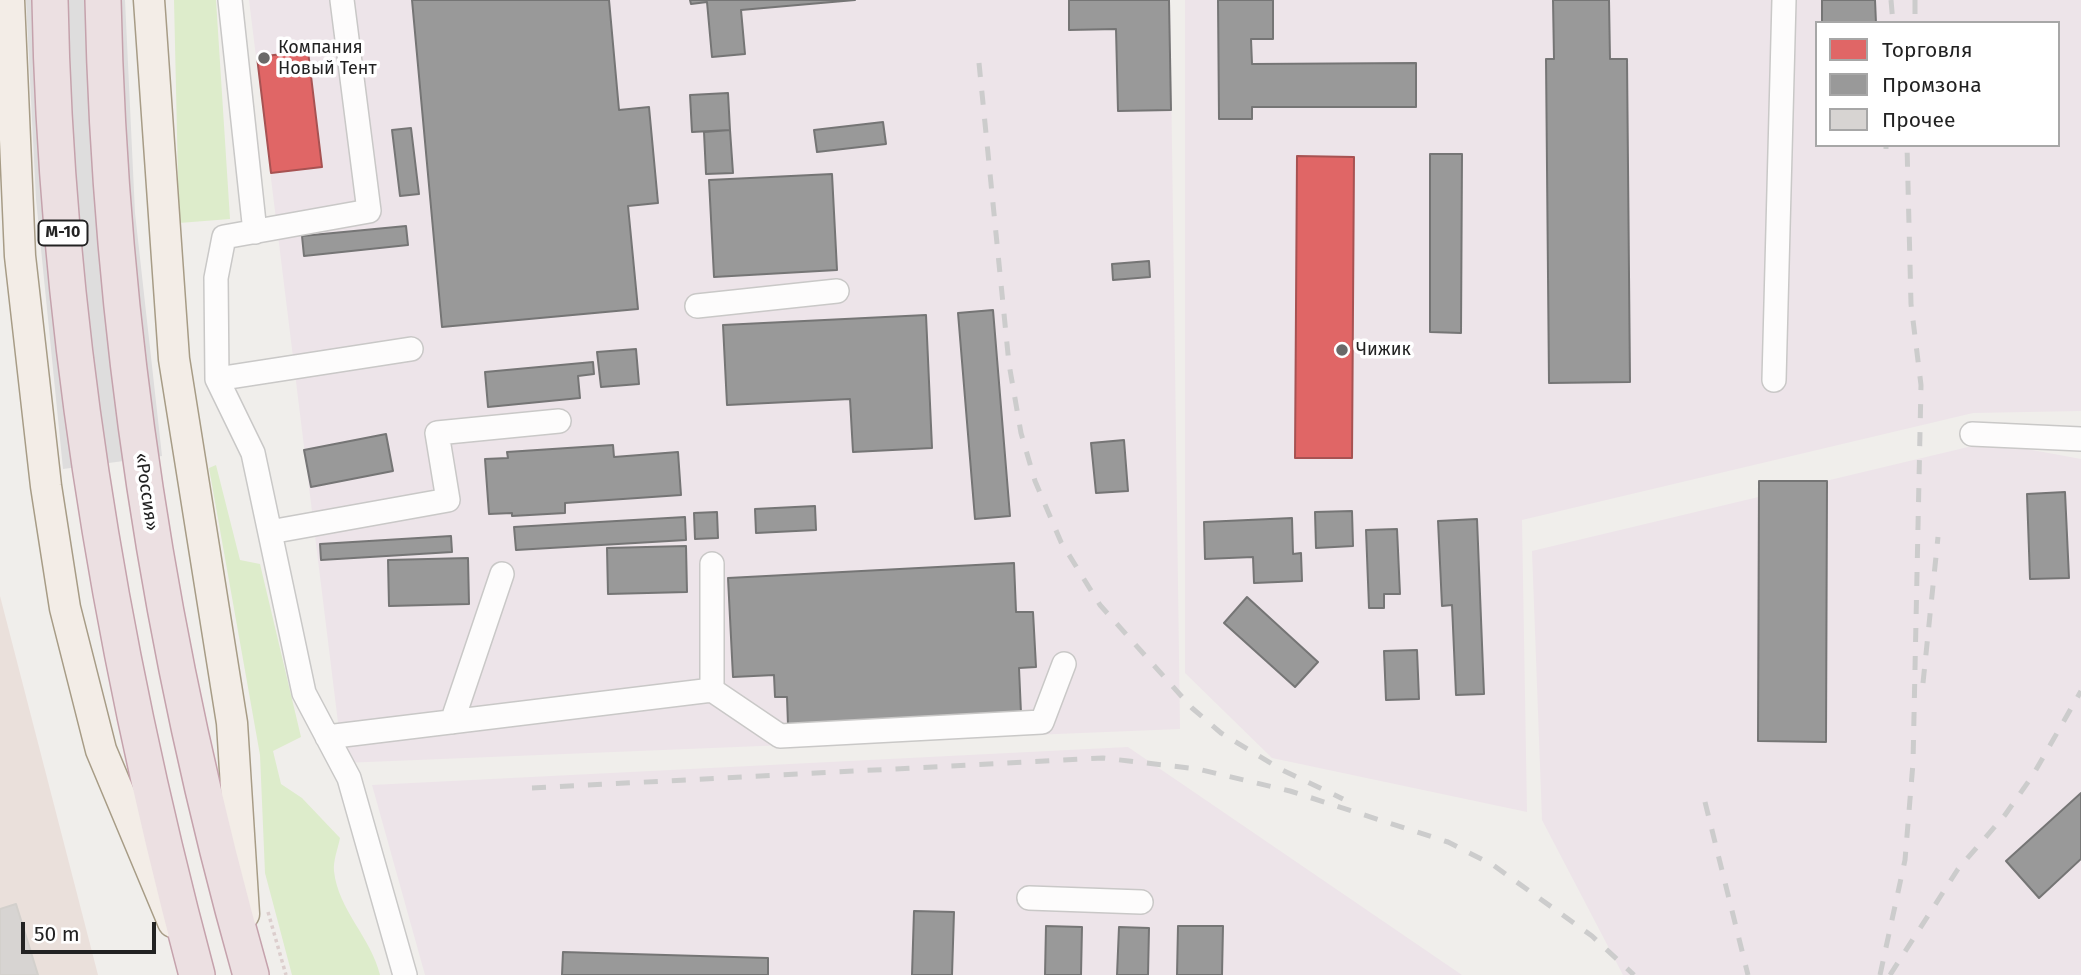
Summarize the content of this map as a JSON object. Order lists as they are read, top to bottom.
{
  "streets": {
    "highway": ["М-10", "«Россия»"]
  },
  "places": ["Компания Новый Тент", "Чижик"],
  "legend": ["Торговля", "Промзона", "Прочее"],
  "scale_bar": "50 m"
}
